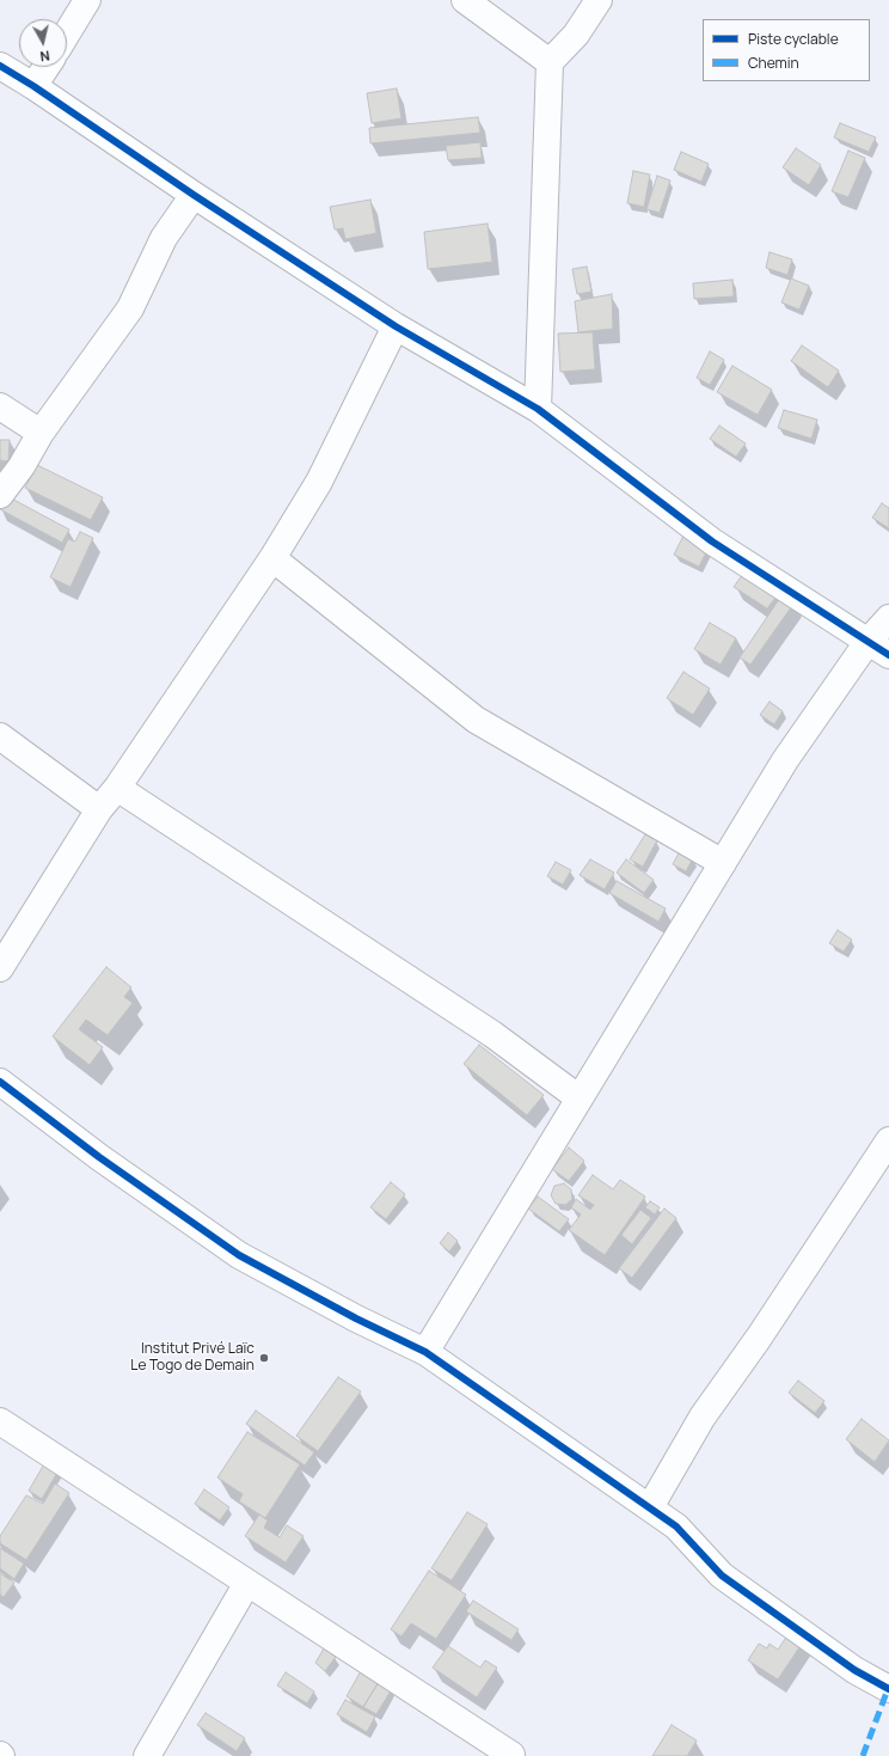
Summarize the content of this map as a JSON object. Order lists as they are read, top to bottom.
{
  "places": ["Institut Privé Laïc Le Togo de Demain"],
  "legend": ["Piste cyclable", "Chemin"],
  "north": "bottom"
}
